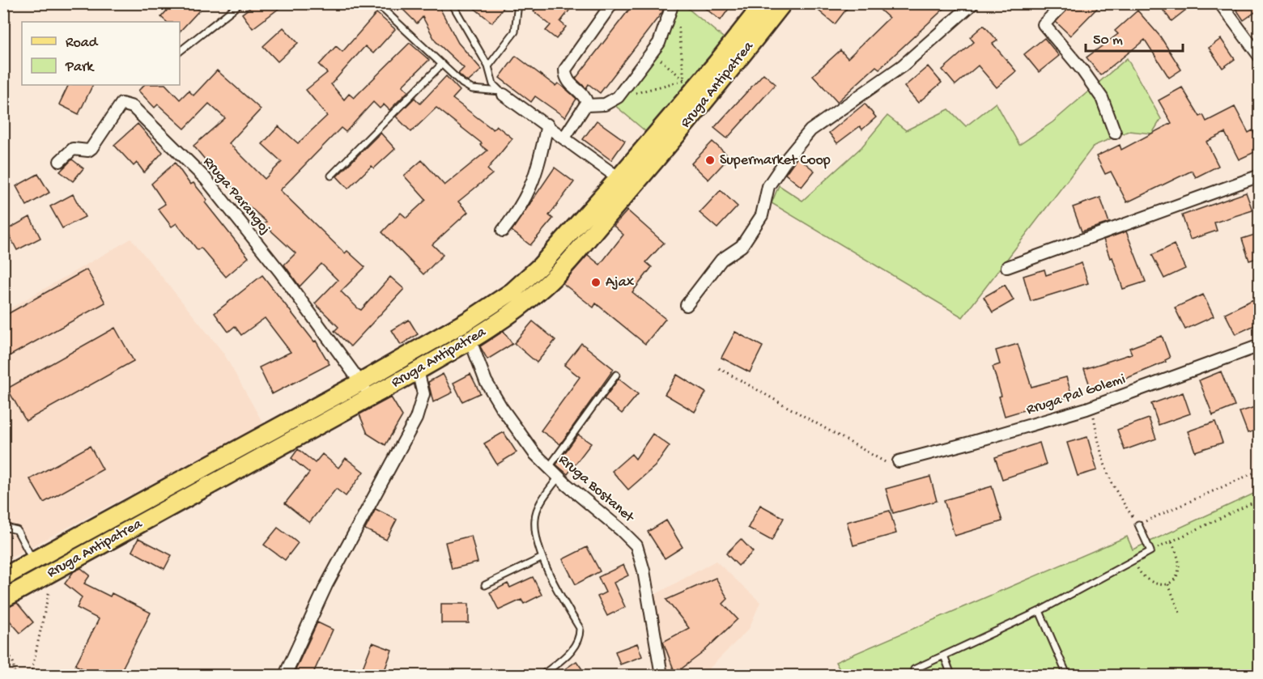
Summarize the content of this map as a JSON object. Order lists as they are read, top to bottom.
{
  "streets": {
    "main road": ["Rruga Antipatrea"],
    "street": ["Rruga Parangoj", "Rruga Pal Golemi", "Rruga Bostanet"]
  },
  "crossings": [
    ["Rruga Antipatrea", "Rruga Parangoj"],
    ["Rruga Antipatrea", "Rruga Bostanet"]
  ],
  "places": ["Supermarket Coop", "Ajax"],
  "legend": ["Road", "Park"],
  "scale_bar": "50 m"
}
